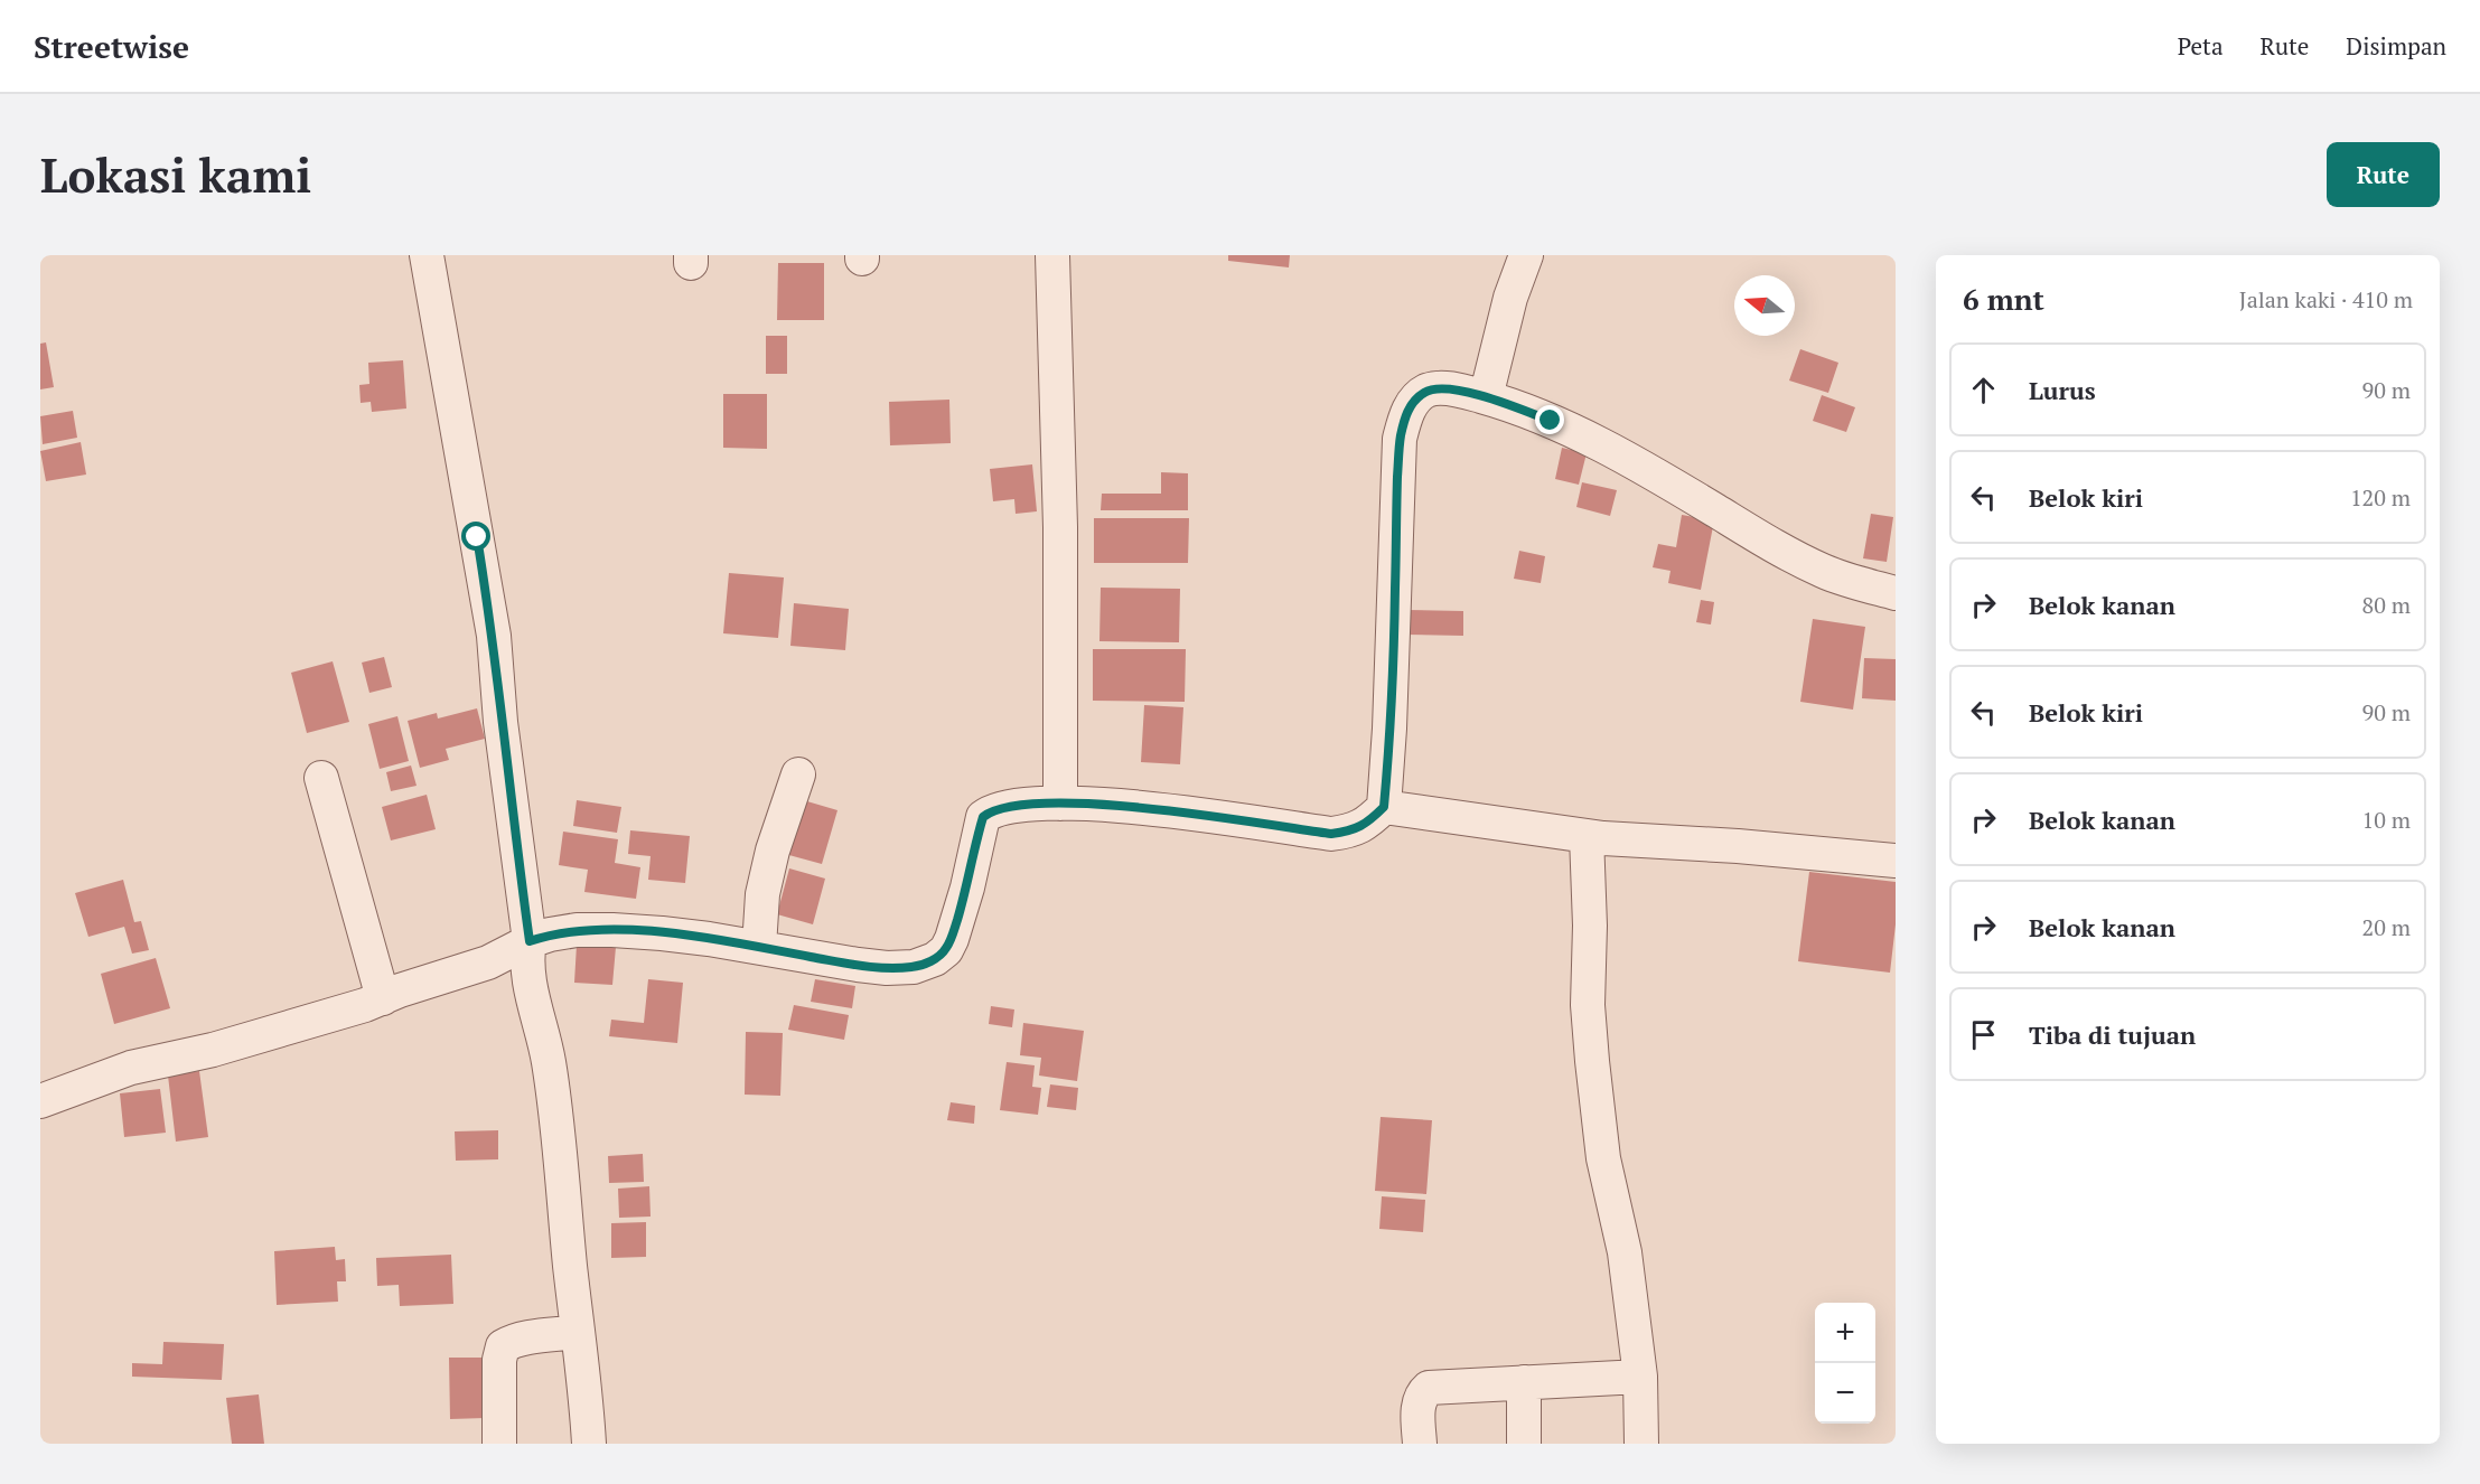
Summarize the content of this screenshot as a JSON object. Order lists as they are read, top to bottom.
{
  "north": "left",
  "page": {
    "header": "Streetwise",
    "nav": ["Peta", "Rute", "Disimpan"],
    "buttons": "Rute",
    "title": "Lokasi kami",
    "heading": ["6 mnt", "Jalan kaki · 410 m"],
    "list": [
      ["Lurus", "90 m"],
      ["Belok kiri", "120 m"],
      ["Belok kanan", "80 m"],
      ["Belok kiri", "90 m"],
      ["Belok kanan", "10 m"],
      ["Belok kanan", "20 m"],
      "Tiba di tujuan"
    ],
    "map_buttons": ["+", "−"]
  }
}
